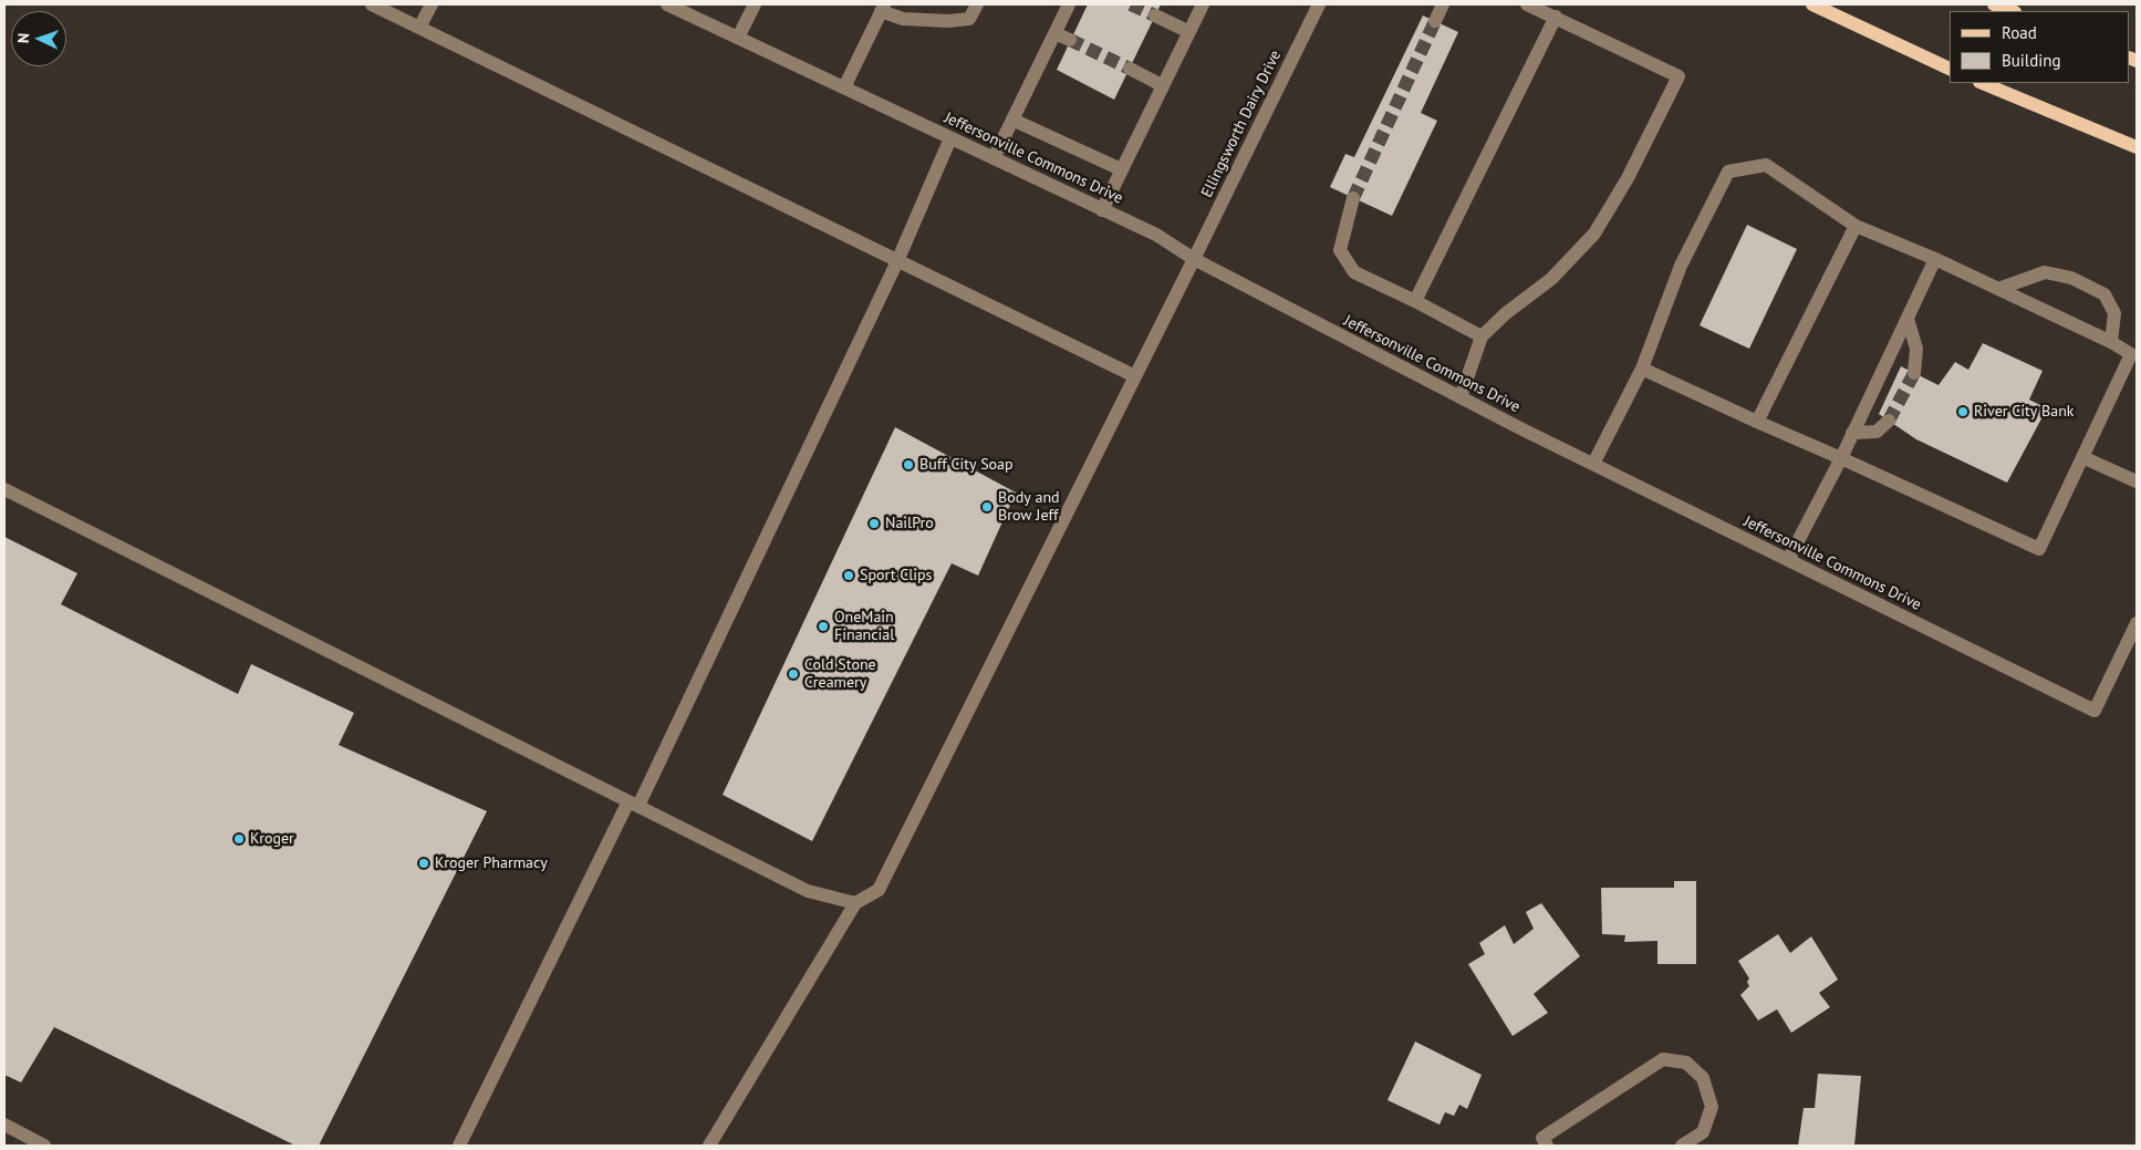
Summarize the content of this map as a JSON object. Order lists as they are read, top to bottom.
{
  "streets": {
    "street": ["Ellingsworth Dairy Drive", "Jeffersonville Commons Drive"]
  },
  "crossings": [
    ["Ellingsworth Dairy Drive", "Jeffersonville Commons Drive"]
  ],
  "places": [
    "River City Bank",
    "Buff City Soap",
    "Body and Brow Jeff",
    "NailPro",
    "Sport Clips",
    "OneMain Financial",
    "Cold Stone Creamery",
    "Kroger",
    "Kroger Pharmacy"
  ],
  "legend": ["Road", "Building"],
  "north": "left"
}
